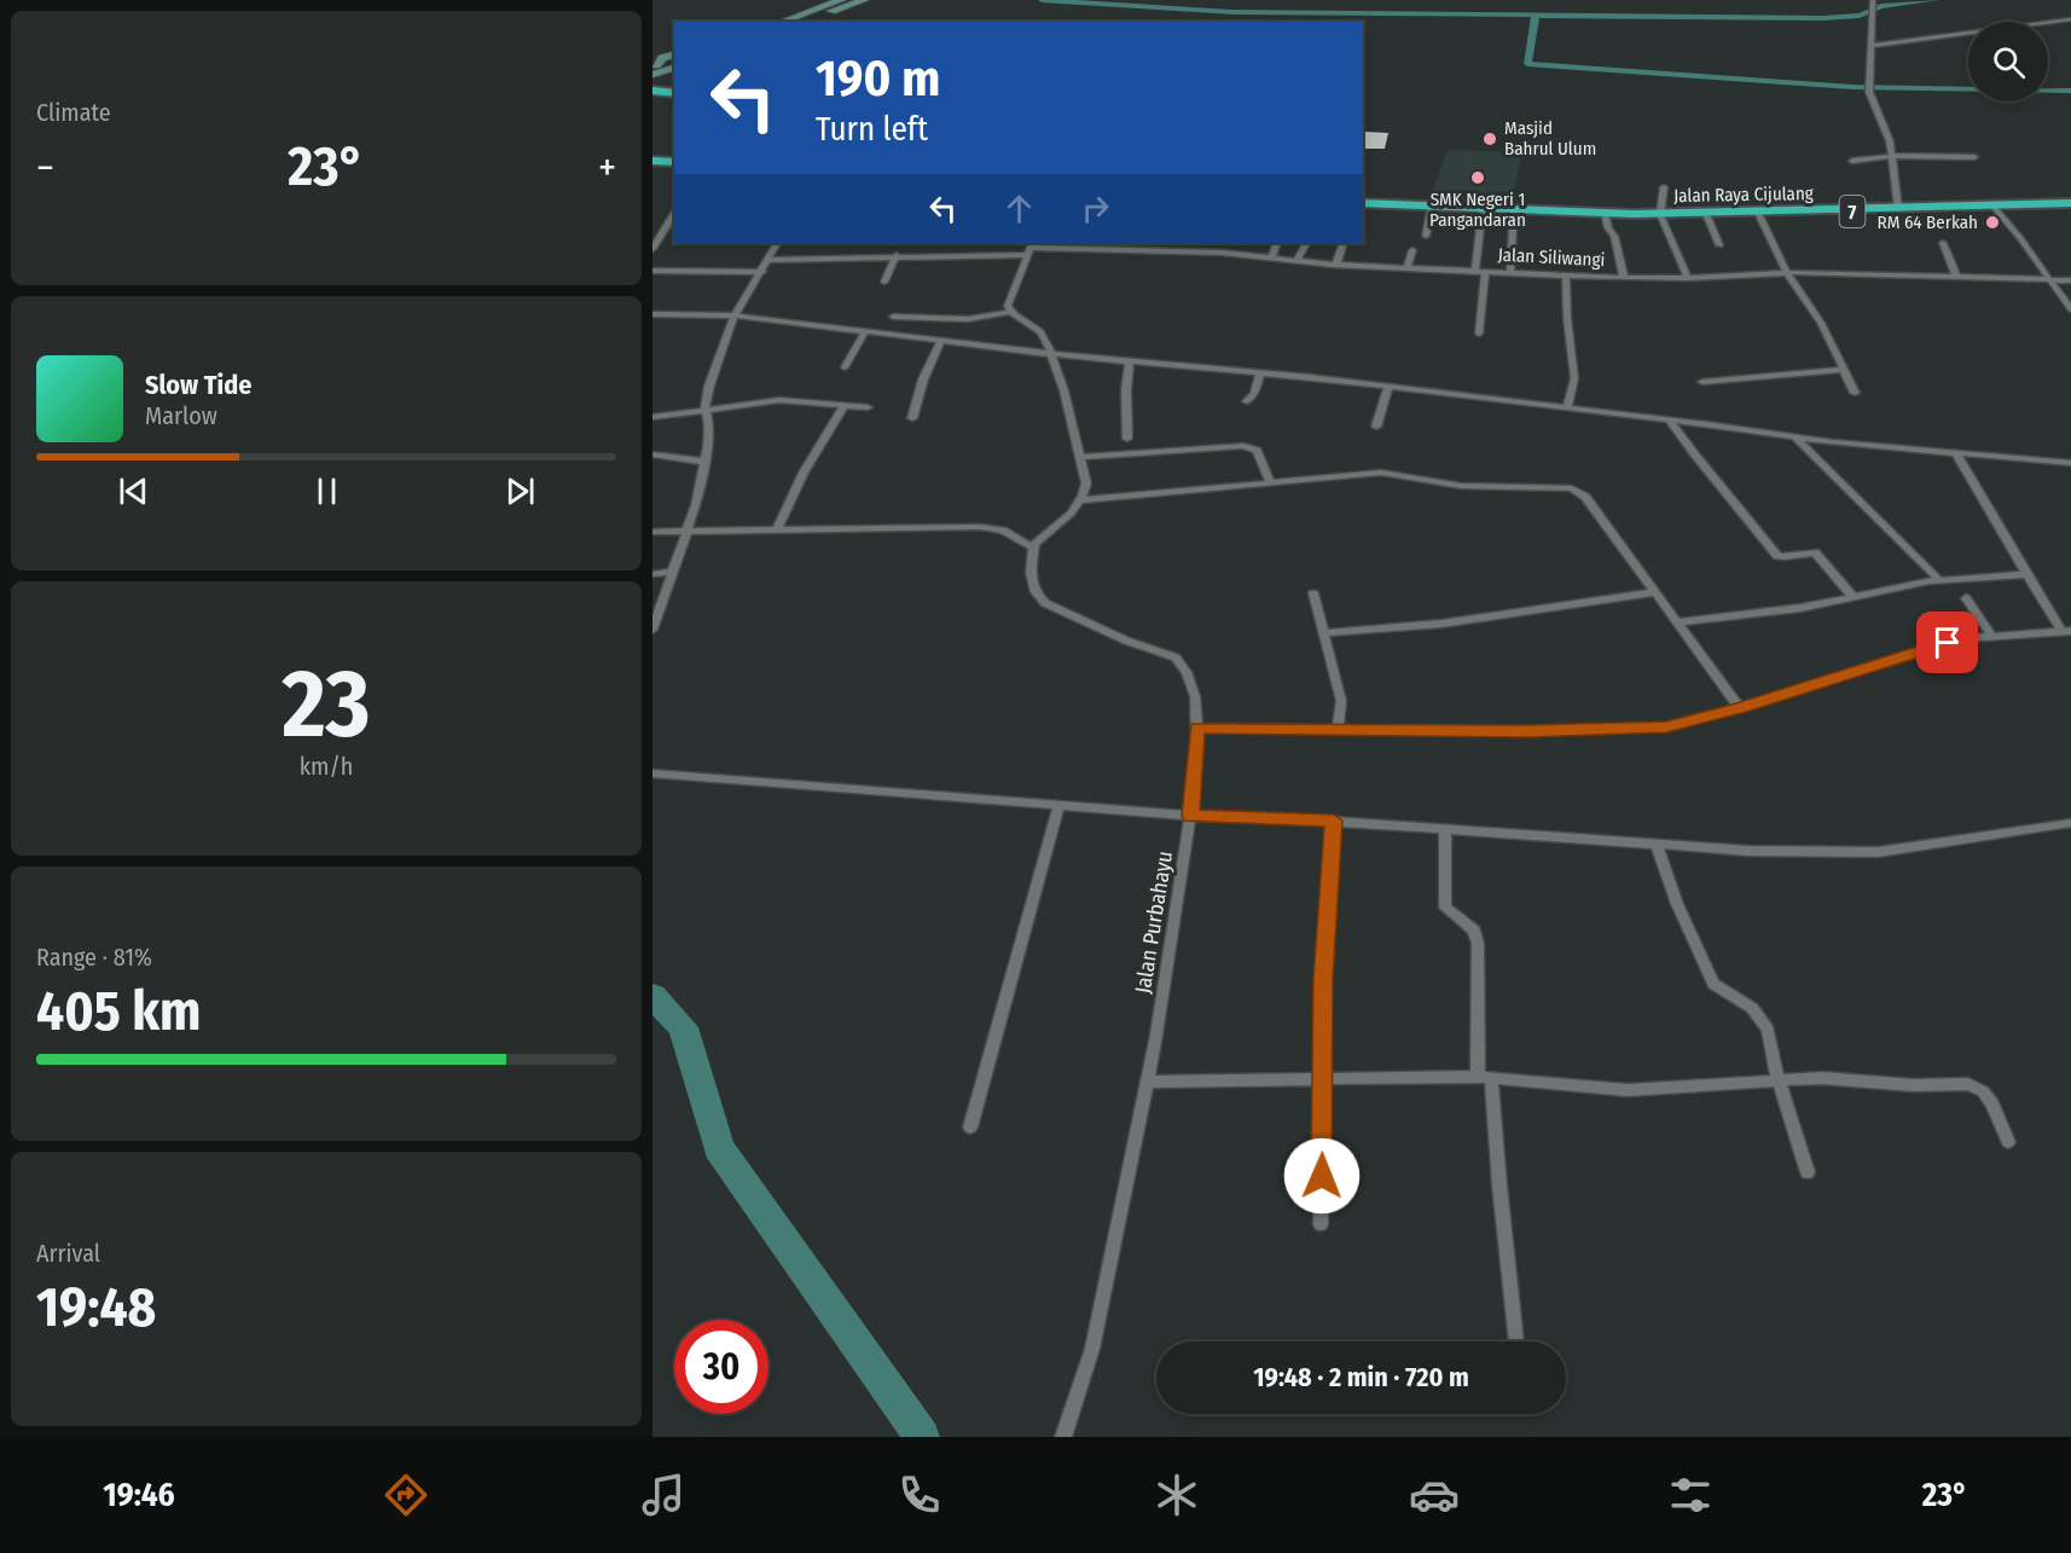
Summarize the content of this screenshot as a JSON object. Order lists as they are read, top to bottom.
{
  "streets": {
    "highway": ["Jalan Raya Cijulang", "7"],
    "street": ["Jalan Siliwangi", "Jalan Purbahayu"]
  },
  "crossings": [
    ["Jalan Raya Cijulang", "7"]
  ],
  "places": ["Masjid Bahrul Ulum", "SMK Negeri 1 Pangandaran", "RM 64 Berkah"],
  "page": {
    "tile": [
      "Climate",
      ["23", "km/h"],
      ["Range · 81%", "405 km"],
      ["Arrival", "19:48"]
    ],
    "turn": ["190 m", "Turn left"],
    "heat": ["−", "23°", "+"],
    "song": ["Slow Tide", "Marlow"],
    "limit": "30",
    "trip": "19:48 · 2 min · 720 m",
    "tabs": ["19:46", "23°"]
  }
}
